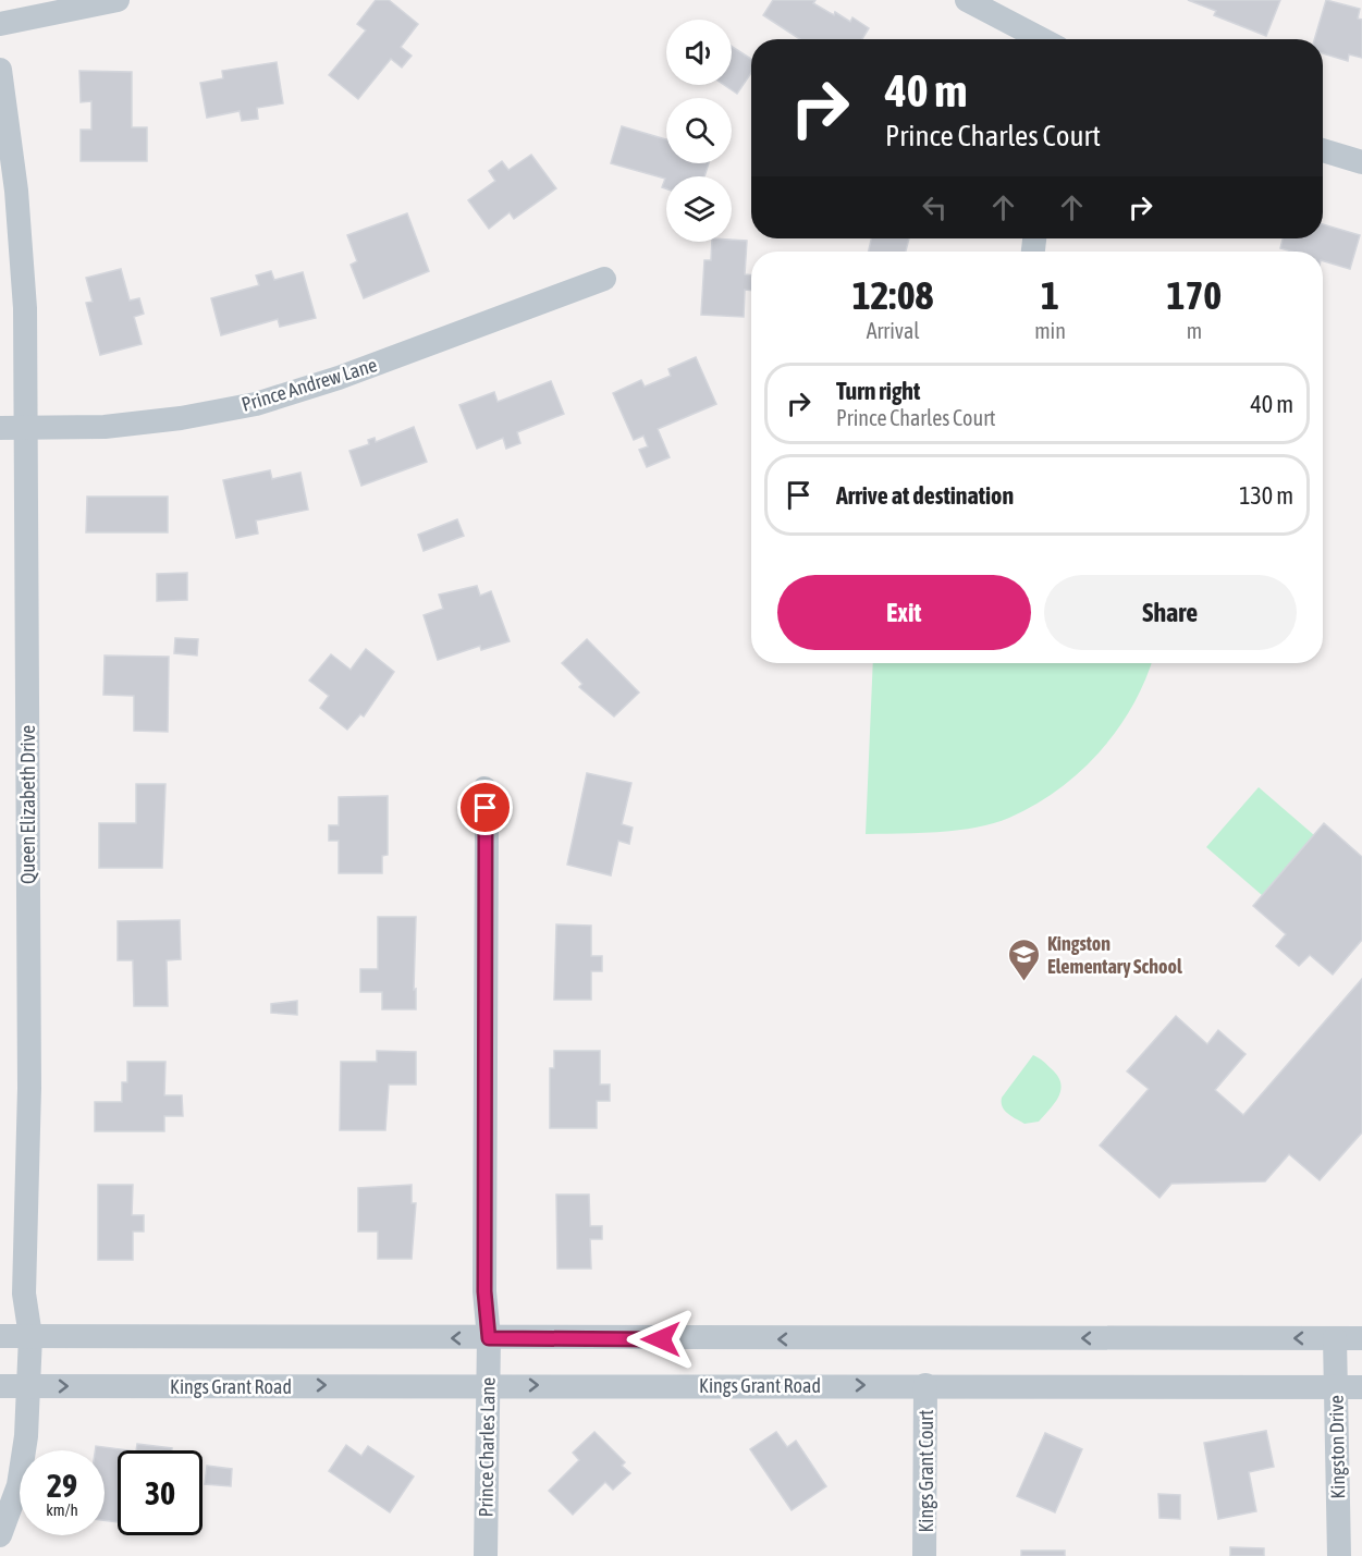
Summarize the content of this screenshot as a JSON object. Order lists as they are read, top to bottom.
{
  "streets": {
    "street": [
      "Prince Andrew Lane",
      "Queen Elizabeth Drive",
      "Kings Grant Road",
      "Prince Charles Lane",
      "Kingston Drive",
      "Kings Grant Court"
    ]
  },
  "crossings": [
    ["Prince Andrew Lane", "Queen Elizabeth Drive"],
    ["Queen Elizabeth Drive", "Kings Grant Road"],
    ["Kings Grant Road", "Prince Charles Lane"],
    ["Kings Grant Road", "Kingston Drive"],
    ["Kings Grant Road", "Kings Grant Court"]
  ],
  "places": {
    "school or university": ["Kingston Elementary School"]
  },
  "page": {
    "turn": ["40 m", "Prince Charles Court"],
    "eta": [
      "12:08",
      "Arrival",
      "1",
      "min",
      "170",
      "m"
    ],
    "list": [
      {
        "name": "Turn right",
        "note": "Prince Charles Court",
        "value": "40 m"
      },
      {
        "name": "Arrive at destination",
        "value": "130 m"
      }
    ],
    "buttons": ["Exit", "Share"],
    "speed": "29 km/h",
    "limit": "30"
  }
}
